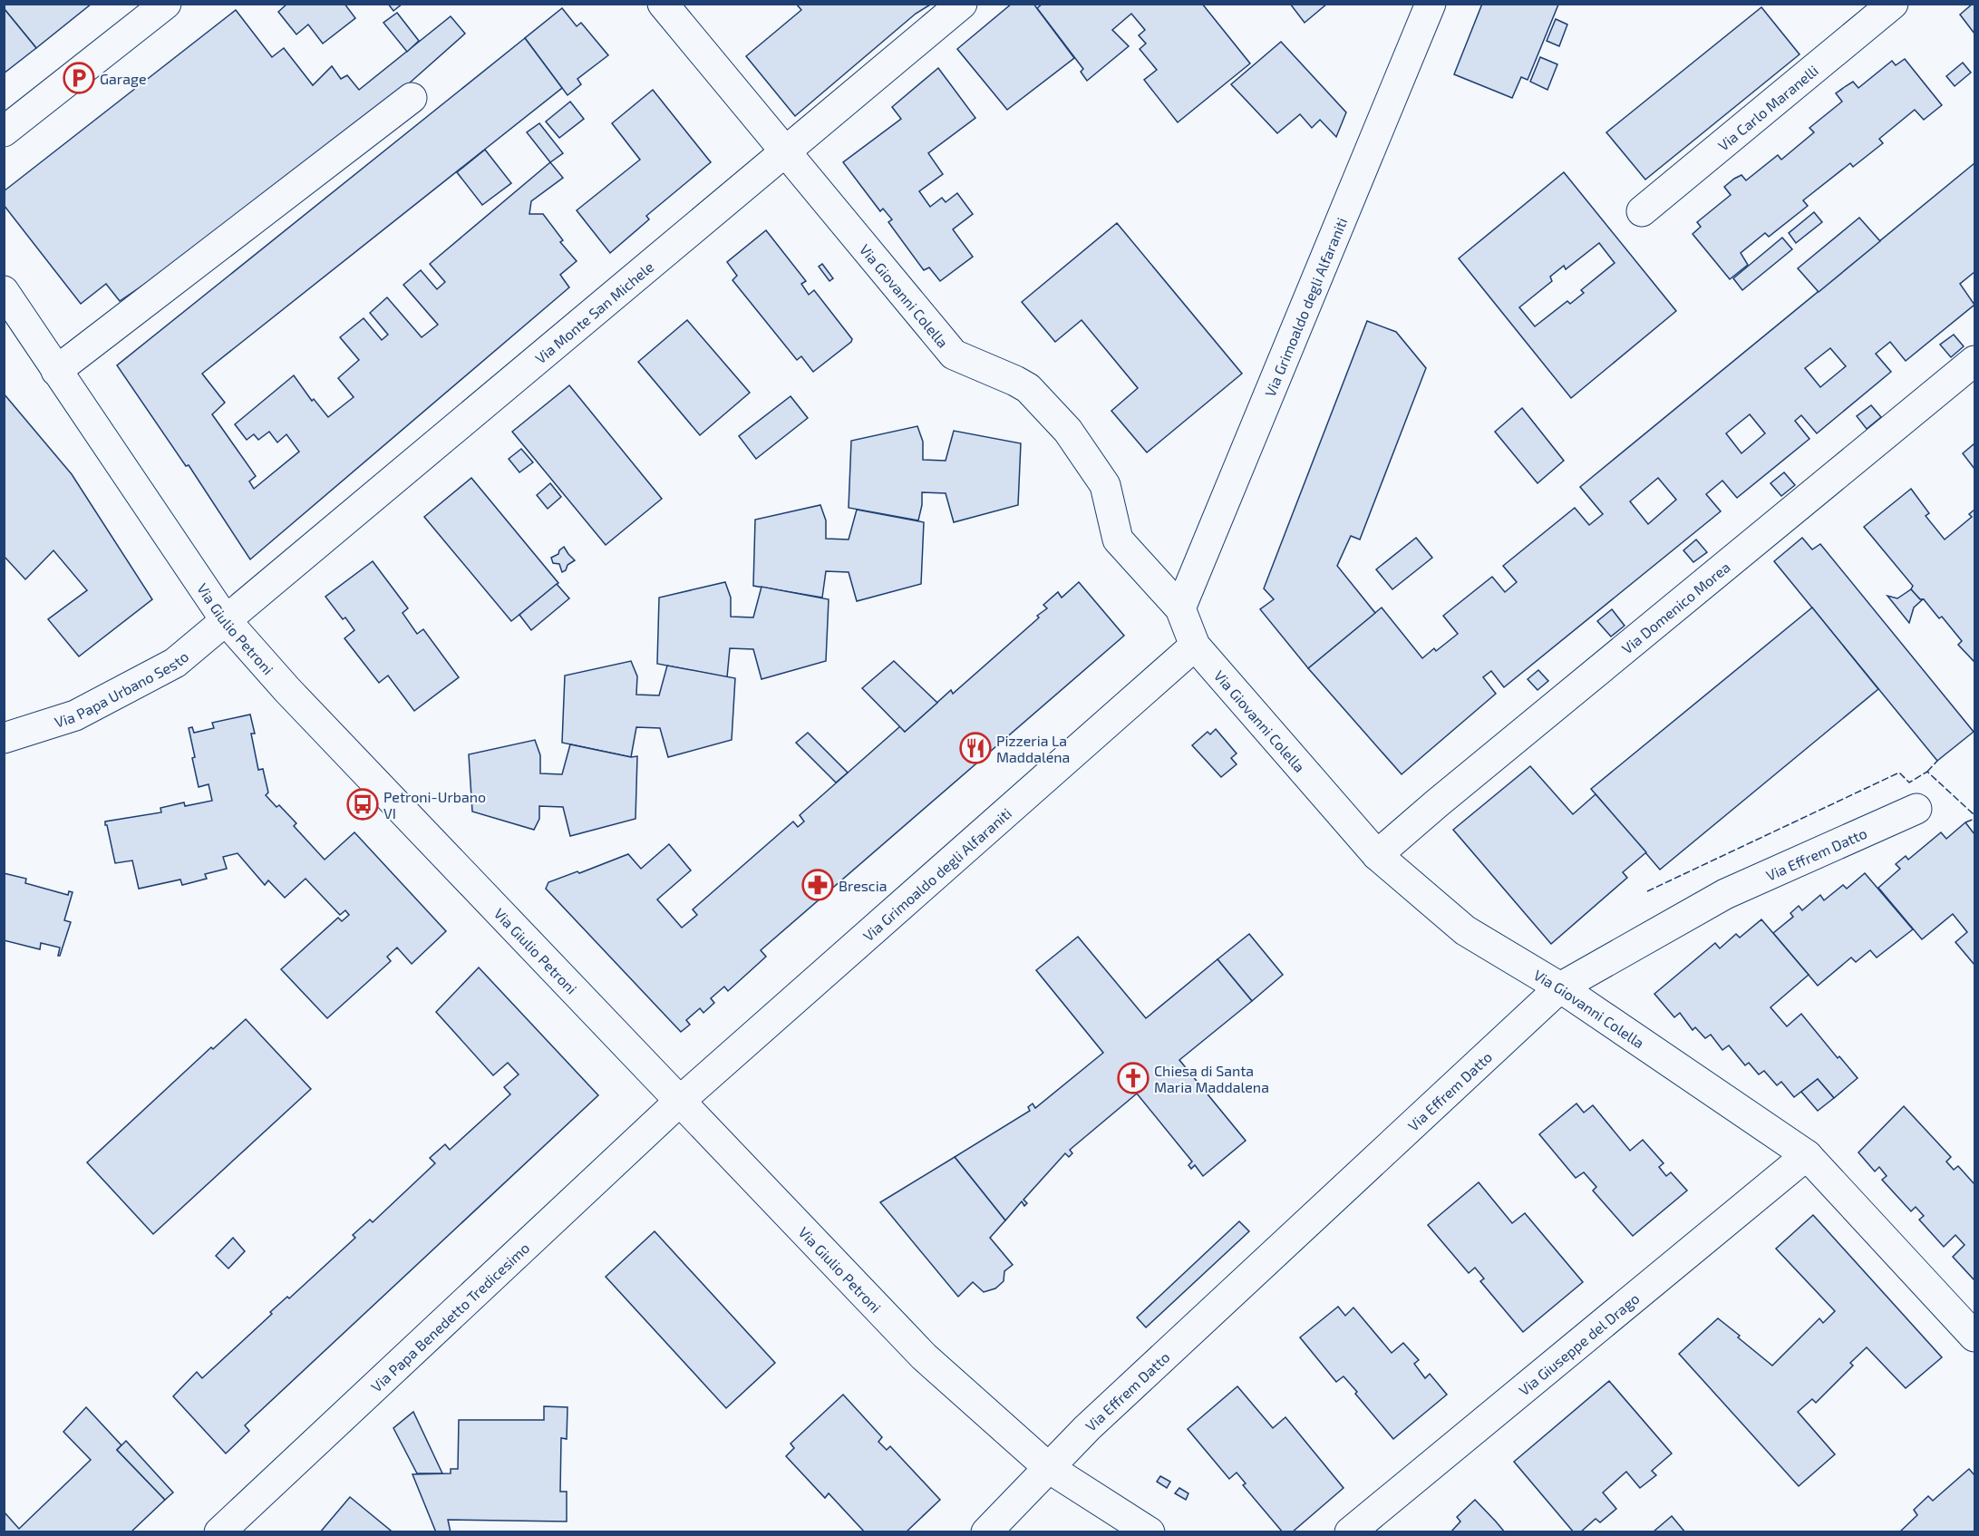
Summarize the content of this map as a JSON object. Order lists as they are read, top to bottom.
{
  "streets": {
    "street": [
      "Via Carlo Maranelli",
      "Via Giovanni Colella",
      "Via Grimoaldo degli Alfaraniti",
      "Via Monte San Michele",
      "Via Domenico Morea",
      "Via Giulio Petroni",
      "Via Papa Urbano Sesto",
      "Via Effrem Datto",
      "Via Papa Benedetto Tredicesimo",
      "Via Giuseppe del Drago"
    ]
  },
  "crossings": [
    ["Via Giovanni Colella", "Via Grimoaldo degli Alfaraniti"],
    ["Via Giovanni Colella", "Via Monte San Michele"],
    ["Via Giovanni Colella", "Via Domenico Morea"],
    ["Via Giovanni Colella", "Via Effrem Datto"],
    ["Via Giovanni Colella", "Via Giuseppe del Drago"],
    ["Via Grimoaldo degli Alfaraniti", "Via Giulio Petroni"],
    ["Via Grimoaldo degli Alfaraniti", "Via Papa Benedetto Tredicesimo"],
    ["Via Monte San Michele", "Via Giulio Petroni"],
    ["Via Monte San Michele", "Via Papa Urbano Sesto"],
    ["Via Giulio Petroni", "Via Papa Urbano Sesto"],
    ["Via Giulio Petroni", "Via Effrem Datto"],
    ["Via Giulio Petroni", "Via Papa Benedetto Tredicesimo"]
  ],
  "places": {
    "parking": ["Garage"],
    "restaurant": ["Pizzeria La Maddalena"],
    "bus stop": ["Petroni-Urbano VI"],
    "pharmacy": ["Brescia"],
    "church": ["Chiesa di Santa Maria Maddalena"]
  }
}
